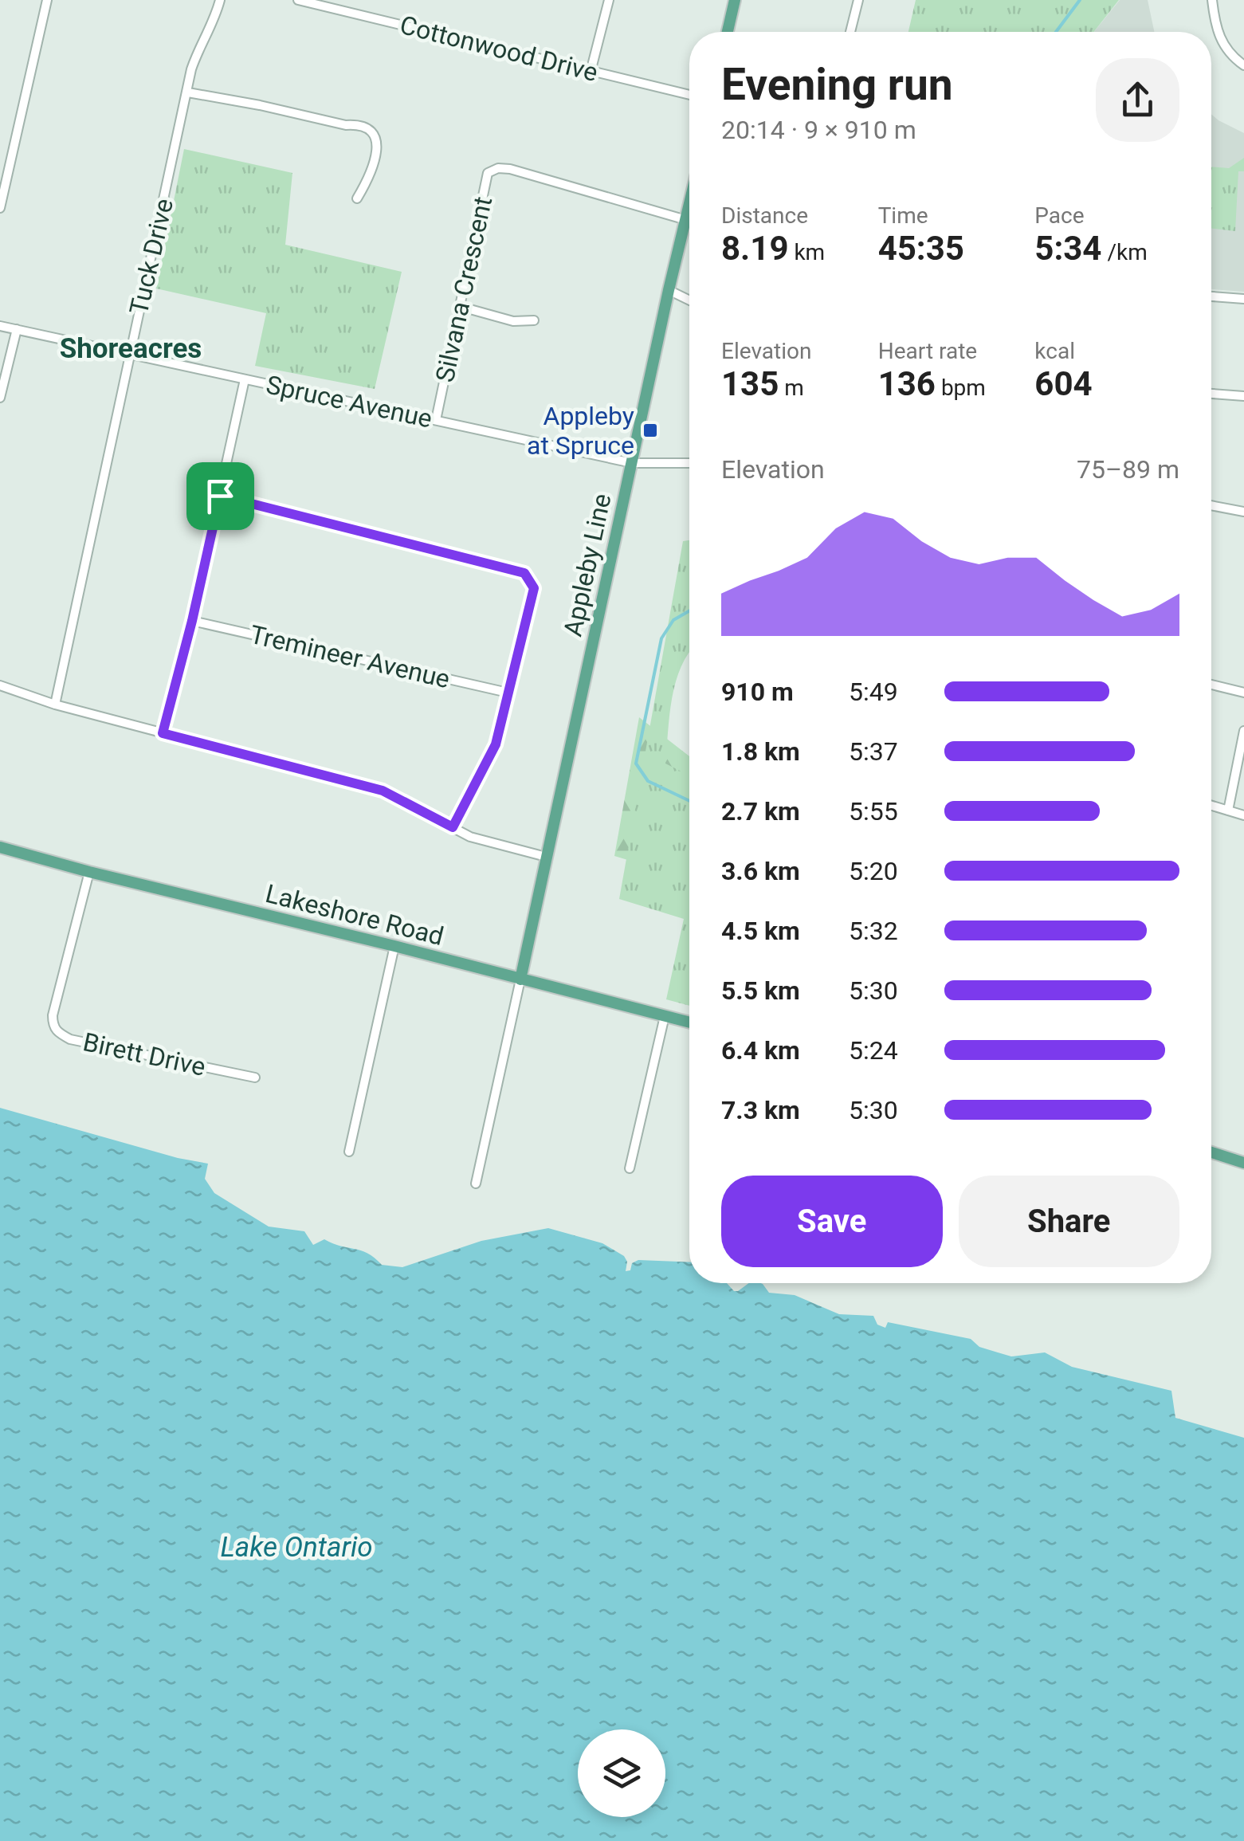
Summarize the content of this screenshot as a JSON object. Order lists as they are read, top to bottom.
{
  "streets": {
    "main road": ["Appleby Line", "Lakeshore Road"],
    "street": [
      "Cottonwood Drive",
      "Tuck Drive",
      "Silvana Crescent",
      "Spruce Avenue",
      "Tremineer Avenue",
      "Birett Drive"
    ]
  },
  "crossings": [
    ["Tuck Drive", "Spruce Avenue"],
    ["Silvana Crescent", "Spruce Avenue"],
    ["Silvana Crescent", "Appleby Line"],
    ["Spruce Avenue", "Appleby Line"],
    ["Appleby Line", "Lakeshore Road"],
    ["Lakeshore Road", "Birett Drive"]
  ],
  "districts": ["Shoreacres"],
  "water": ["Lake Ontario"],
  "places": {
    "transit": ["Appleby at Spruce"]
  },
  "page": {
    "heading": ["Evening run", "20:14 · 9 × 910 m"],
    "stats": [
      ["Distance", "8.19 km"],
      ["Time", "45:35"],
      ["Pace", "5:34 /km"],
      ["Elevation", "135 m"],
      ["Heart rate", "136 bpm"],
      ["kcal", "604"]
    ],
    "chart": ["Elevation", "75–89 m"],
    "list": [
      {
        "name": "910 m",
        "note": "5:49"
      },
      {
        "name": "1.8 km",
        "note": "5:37"
      },
      {
        "name": "2.7 km",
        "note": "5:55"
      },
      {
        "name": "3.6 km",
        "note": "5:20"
      },
      {
        "name": "4.5 km",
        "note": "5:32"
      },
      {
        "name": "5.5 km",
        "note": "5:30"
      },
      {
        "name": "6.4 km",
        "note": "5:24"
      },
      {
        "name": "7.3 km",
        "note": "5:30"
      }
    ],
    "buttons": ["Save", "Share"]
  }
}
